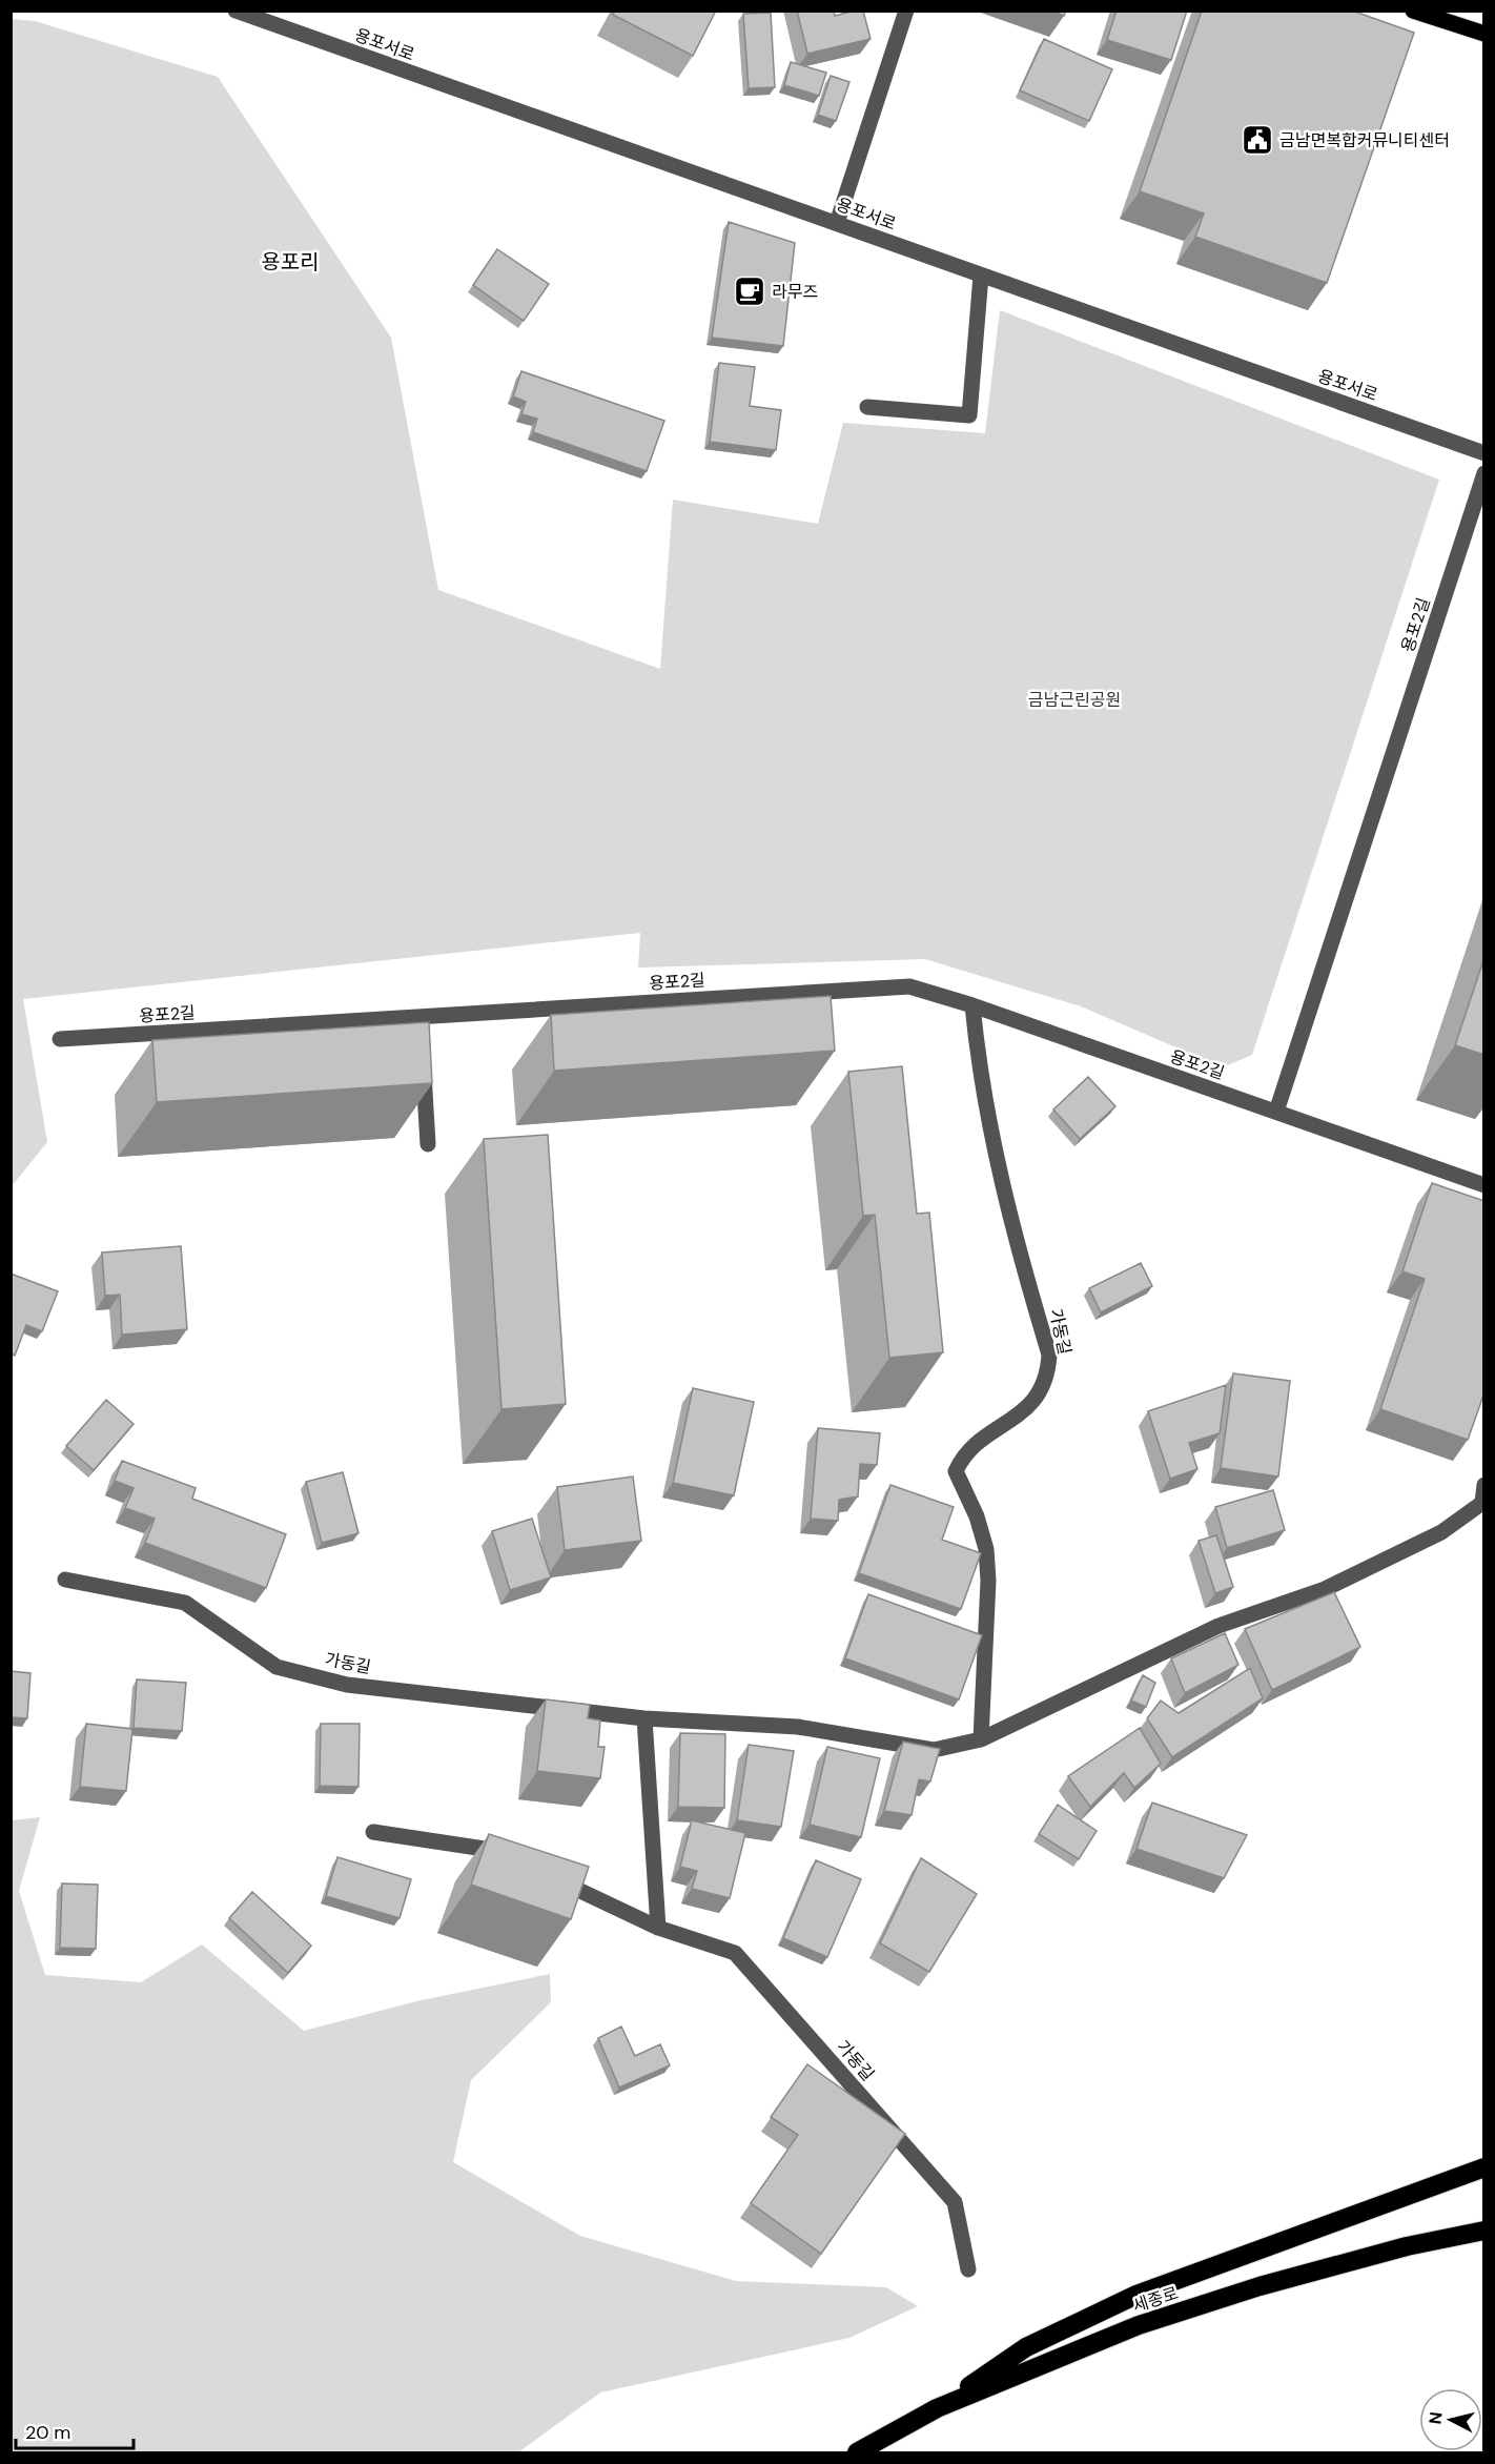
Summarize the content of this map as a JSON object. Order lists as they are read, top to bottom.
{
  "streets": {
    "highway": ["세종로"],
    "street": ["용포서로", "용포2길", "가동길"]
  },
  "crossings": [
    ["용포2길", "가동길"]
  ],
  "districts": ["용포리"],
  "parks": ["금남근린공원"],
  "places": {
    "public building": ["금남면복합커뮤니티센터"],
    "cafe": ["라무즈"]
  },
  "scale_bar": "20 m",
  "north": "left"
}
